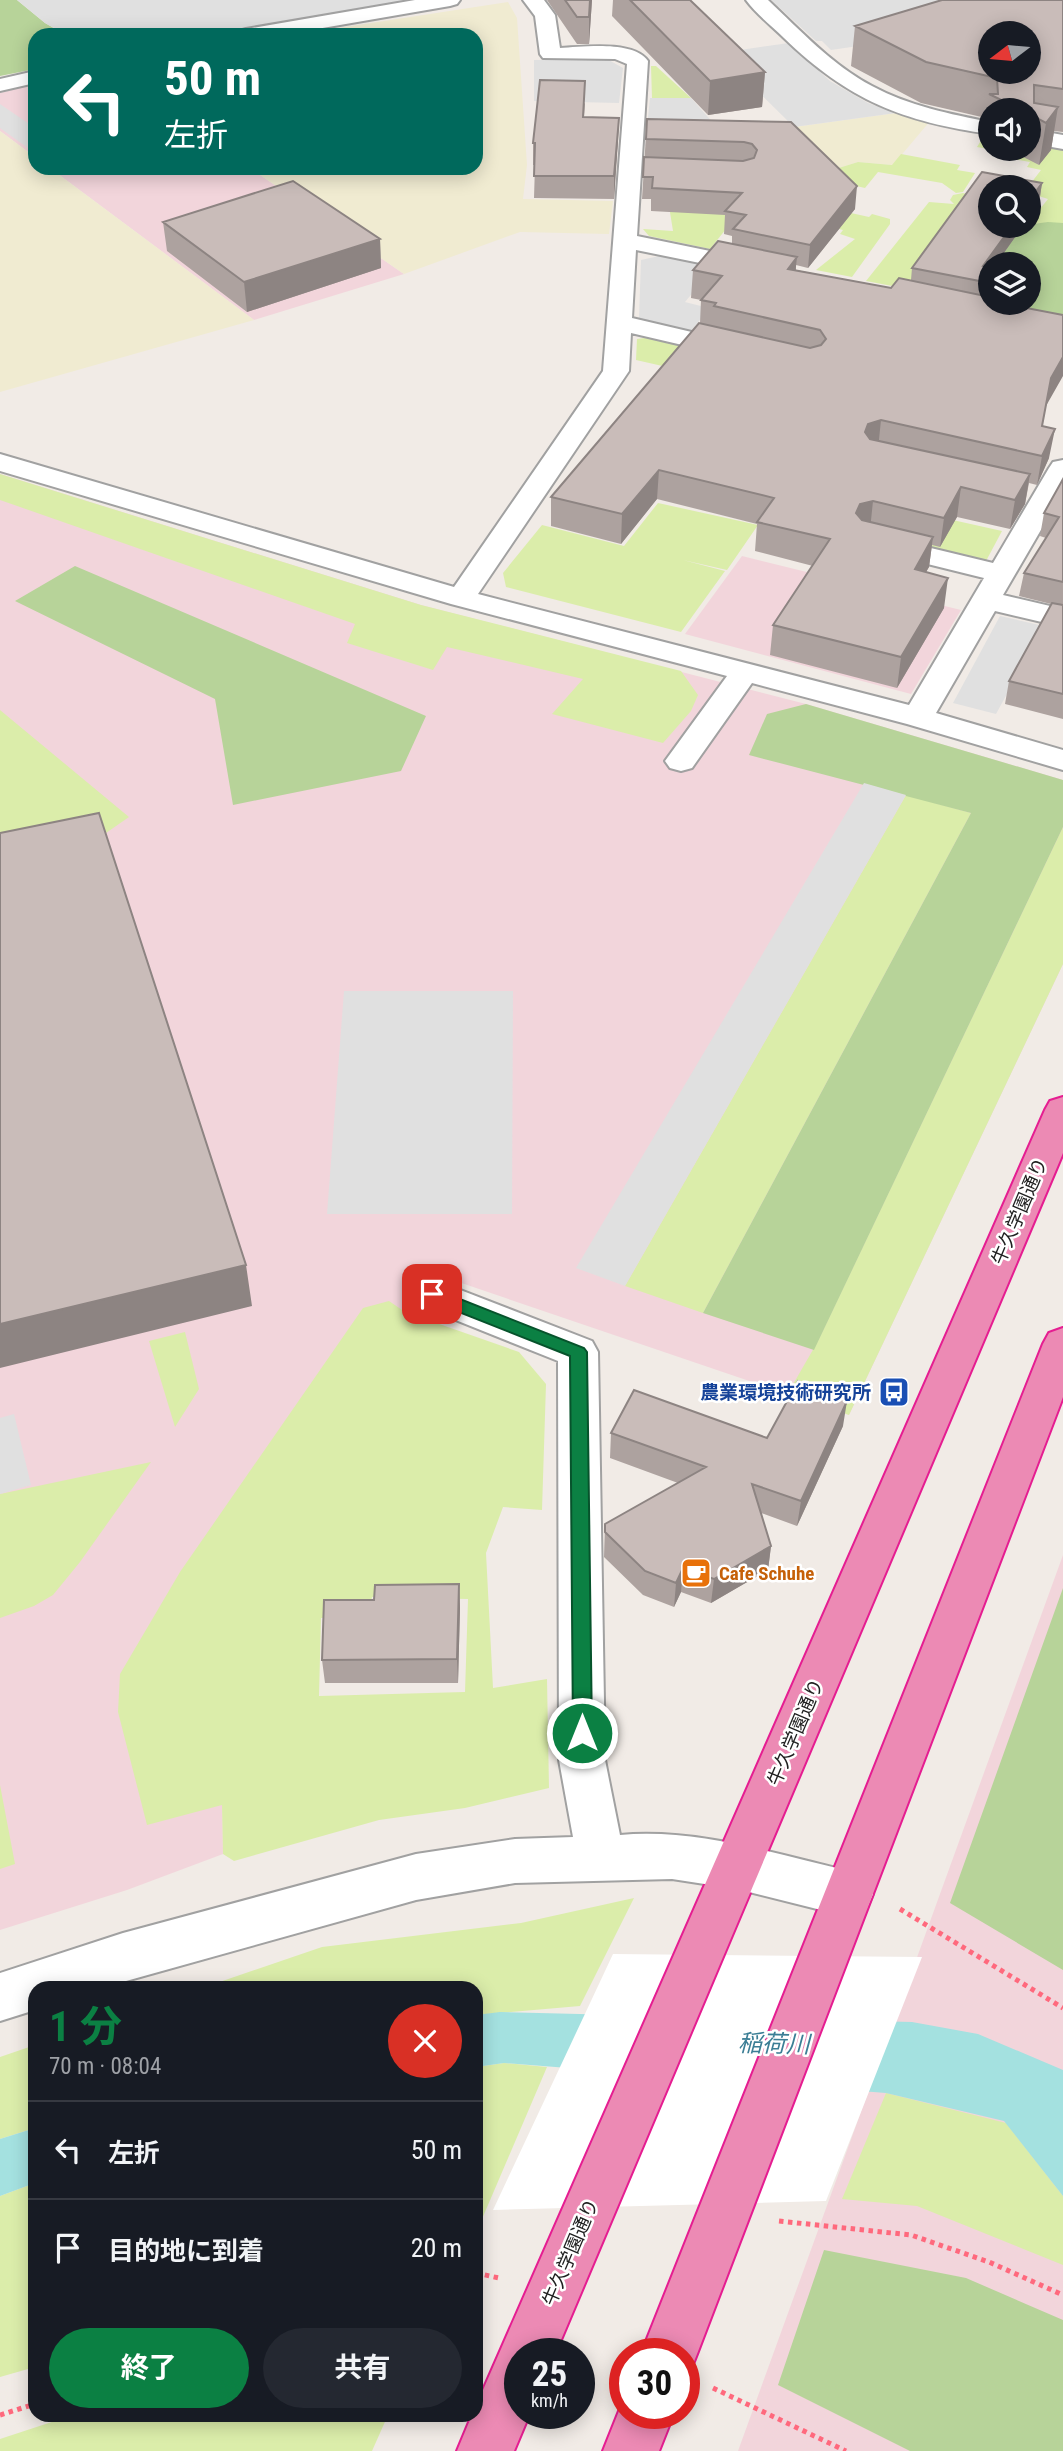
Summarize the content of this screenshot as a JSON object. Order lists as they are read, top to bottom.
{
  "streets": {
    "highway": ["牛久学園通り"]
  },
  "water": ["稲荷川"],
  "places": {
    "bus stop": ["農業環境技術研究所"],
    "cafe": ["Cafe Schuhe"]
  },
  "north": "left",
  "page": {
    "turn": ["50 m", "左折"],
    "heading": ["1 分", "70 m · 08:04"],
    "list": [
      {
        "name": "左折",
        "value": "50 m"
      },
      {
        "name": "目的地に到着",
        "value": "20 m"
      }
    ],
    "buttons": ["終了", "共有"],
    "speed": "25 km/h",
    "limit": "30"
  }
}
